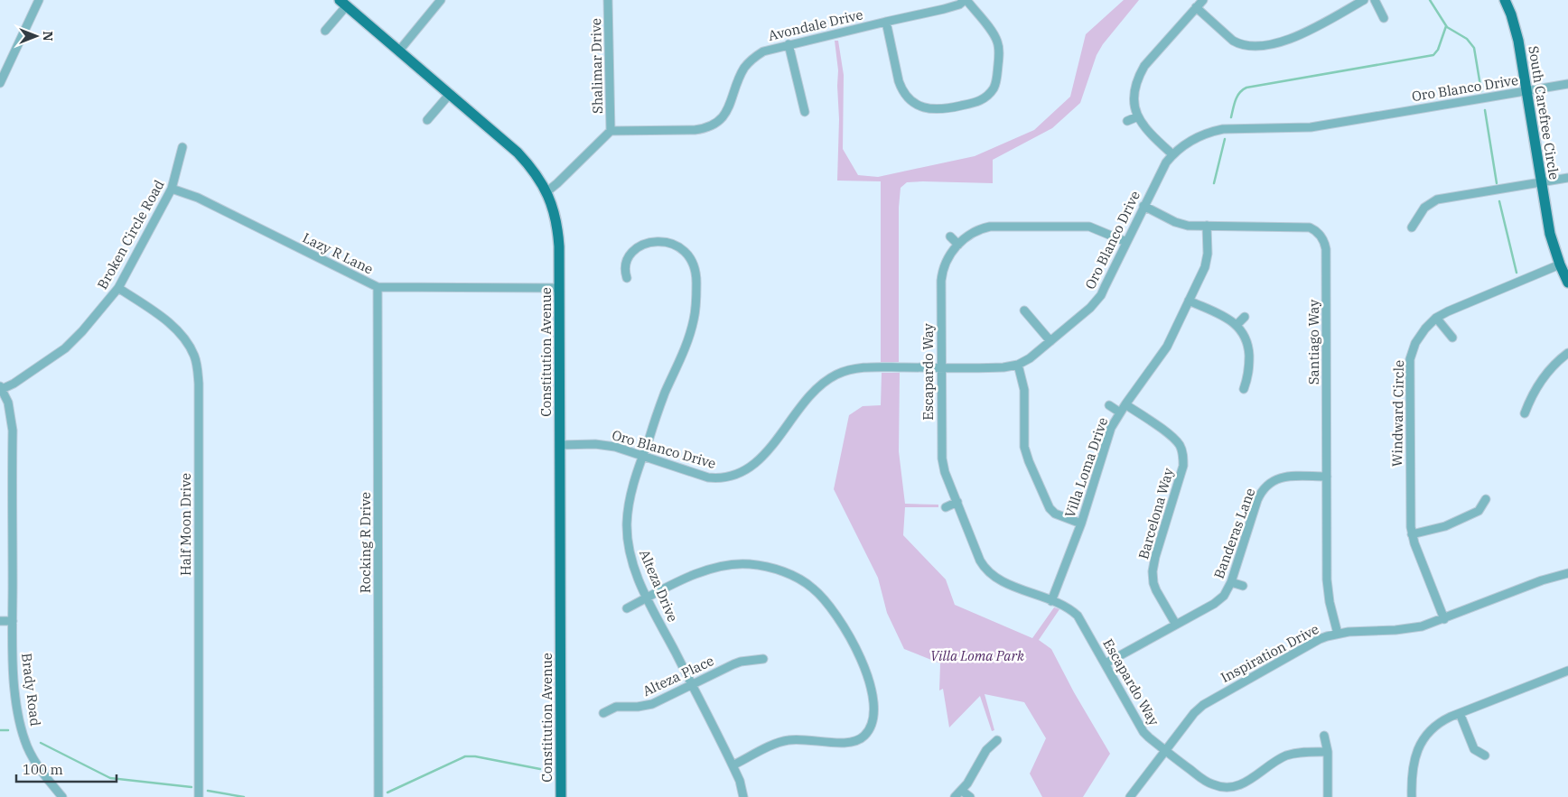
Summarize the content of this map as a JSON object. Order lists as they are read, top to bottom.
{
  "streets": {
    "main road": ["South Carefree Circle", "Constitution Avenue"],
    "street": [
      "Avondale Drive",
      "Shalimar Drive",
      "Oro Blanco Drive",
      "Broken Circle Road",
      "Lazy R Lane",
      "Santiago Way",
      "Escapardo Way",
      "Windward Circle",
      "Villa Loma Drive",
      "Barcelona Way",
      "Half Moon Drive",
      "Banderas Lane",
      "Rocking R Drive",
      "Alteza Drive",
      "Inspiration Drive",
      "Alteza Place",
      "Brady Road"
    ]
  },
  "crossings": [
    ["Avondale Drive", "Shalimar Drive"],
    ["Oro Blanco Drive", "South Carefree Circle"],
    ["Oro Blanco Drive", "Santiago Way"],
    ["Oro Blanco Drive", "Constitution Avenue"],
    ["Oro Blanco Drive", "Escapardo Way"],
    ["Oro Blanco Drive", "Alteza Drive"],
    ["South Carefree Circle", "Windward Circle"],
    ["Broken Circle Road", "Lazy R Lane"],
    ["Broken Circle Road", "Half Moon Drive"],
    ["Broken Circle Road", "Brady Road"],
    ["Lazy R Lane", "Constitution Avenue"],
    ["Lazy R Lane", "Rocking R Drive"],
    ["Santiago Way", "Villa Loma Drive"],
    ["Santiago Way", "Banderas Lane"],
    ["Santiago Way", "Inspiration Drive"],
    ["Escapardo Way", "Villa Loma Drive"],
    ["Escapardo Way", "Banderas Lane"],
    ["Escapardo Way", "Inspiration Drive"],
    ["Windward Circle", "Inspiration Drive"],
    ["Villa Loma Drive", "Barcelona Way"],
    ["Barcelona Way", "Banderas Lane"],
    ["Alteza Drive", "Alteza Place"]
  ],
  "parks": ["Villa Loma Park"],
  "scale_bar": "100 m",
  "north": "right"
}
